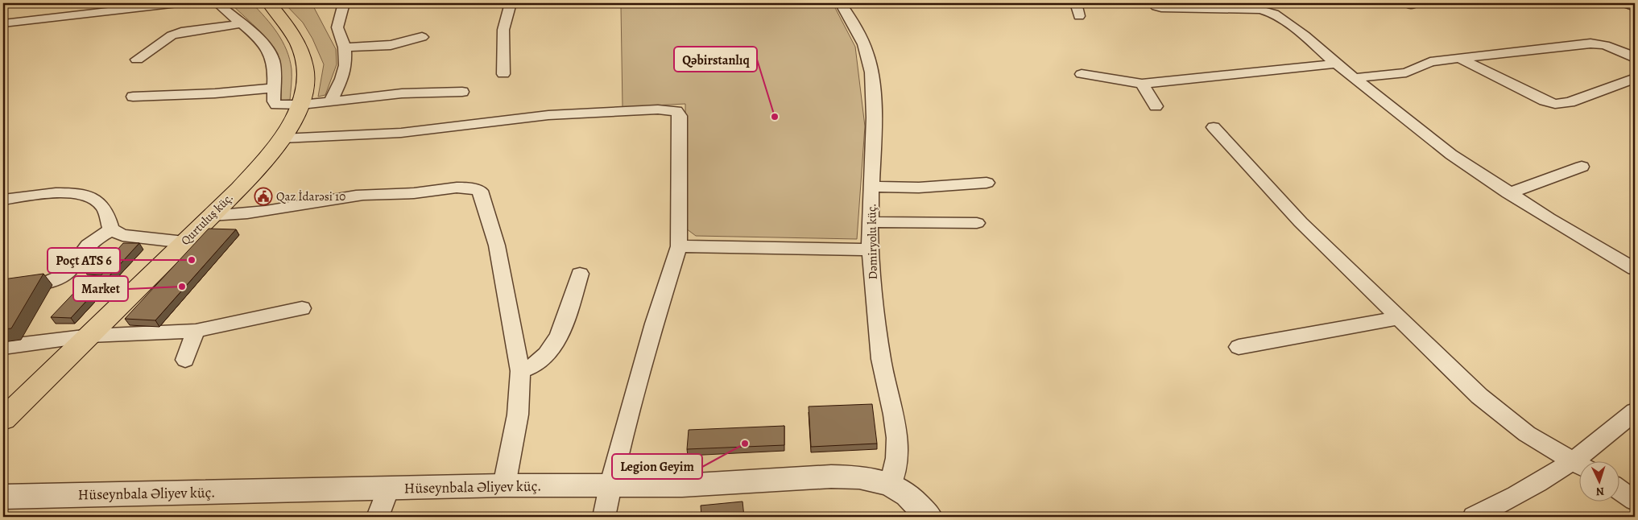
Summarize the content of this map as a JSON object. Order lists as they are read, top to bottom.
{
  "streets": {
    "main road": ["Qurtuluş küç."],
    "street": ["Dəmiryolu küç.", "Hüseynbala Əliyev küç."]
  },
  "crossings": [
    ["Dəmiryolu küç.", "Hüseynbala Əliyev küç."]
  ],
  "places": {
    "other": [
      "Qəbirstanlıq",
      "Poçt ATS 6",
      "Market",
      "Legion Geyim"
    ],
    "public building": ["Qaz İdarəsi 10"]
  },
  "north": "bottom"
}
